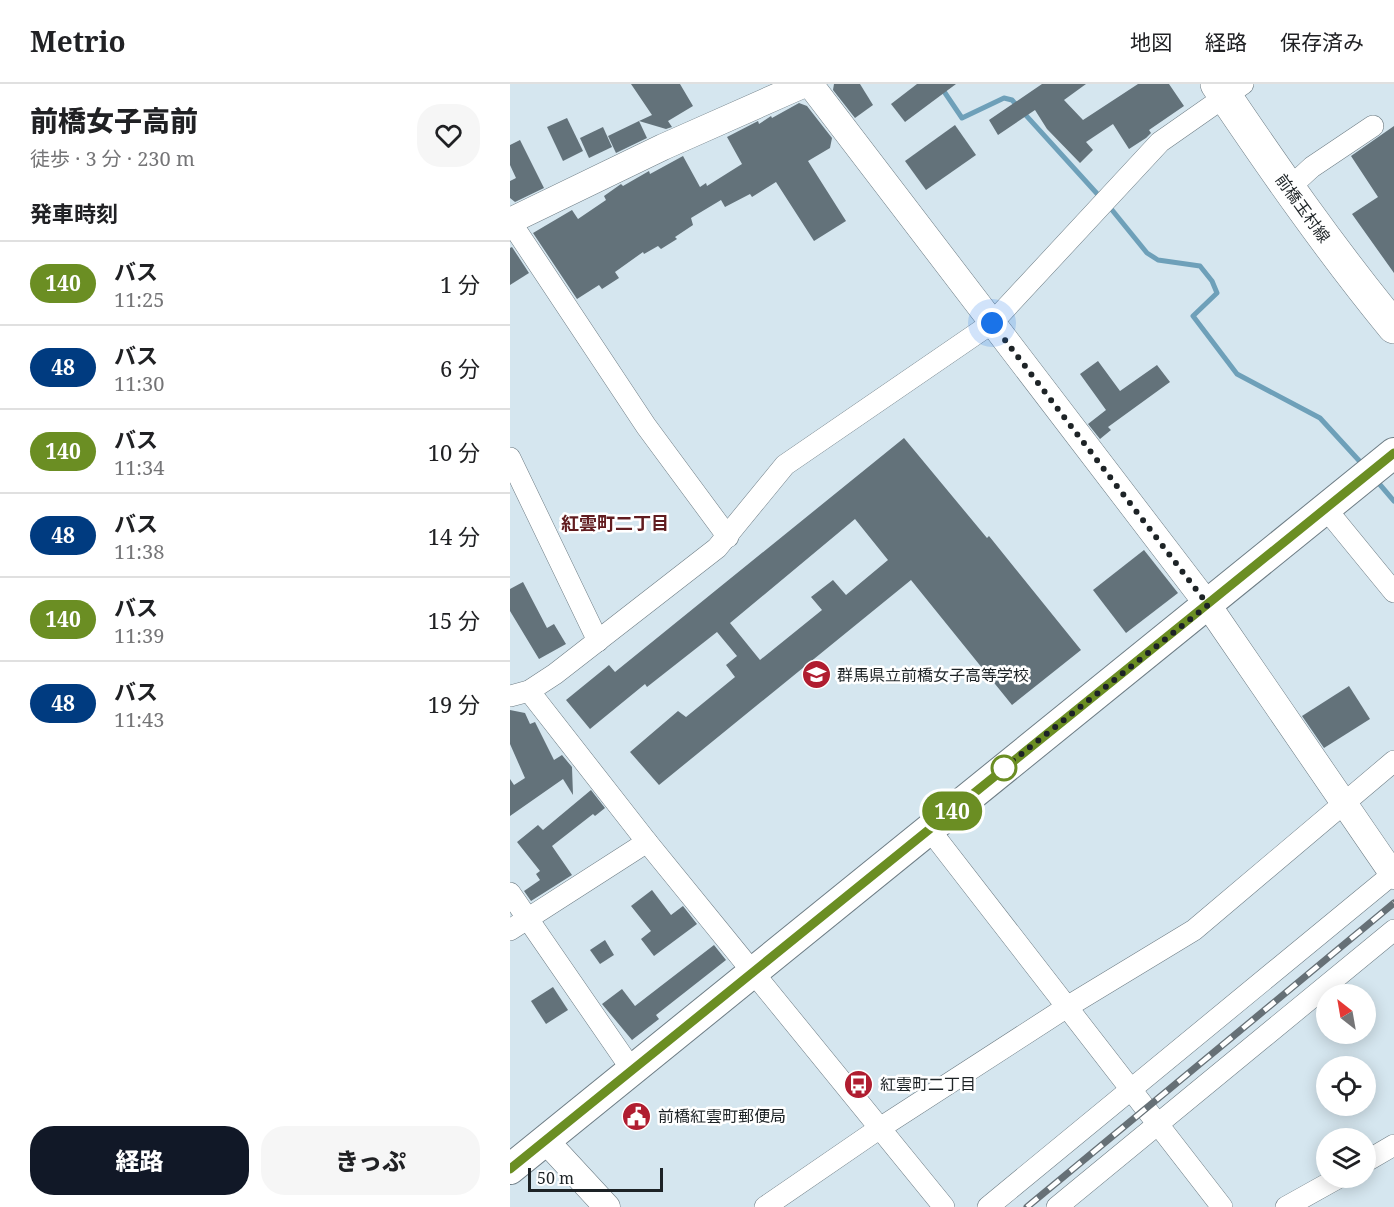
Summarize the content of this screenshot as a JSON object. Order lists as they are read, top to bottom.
{
  "streets": {
    "main road": ["前橋玉村線"]
  },
  "districts": ["紅雲町二丁目"],
  "places": {
    "school or university": ["群馬県立前橋女子高等学校"],
    "bus stop": ["紅雲町二丁目"],
    "public building": ["前橋紅雲町郵便局"]
  },
  "lines": ["bus line 140"],
  "scale_bar": "50 m",
  "north": "top left",
  "page": {
    "header": "Metrio",
    "nav": ["地図", "経路", "保存済み"],
    "heading": [
      ["前橋女子高前", "徒歩 · 3 分 · 230 m"],
      "発車時刻"
    ],
    "on_map": "140",
    "list": [
      {
        "mark": "140",
        "name": "バス",
        "note": "11:25",
        "value": "1 分"
      },
      {
        "mark": "48",
        "name": "バス",
        "note": "11:30",
        "value": "6 分"
      },
      {
        "mark": "140",
        "name": "バス",
        "note": "11:34",
        "value": "10 分"
      },
      {
        "mark": "48",
        "name": "バス",
        "note": "11:38",
        "value": "14 分"
      },
      {
        "mark": "140",
        "name": "バス",
        "note": "11:39",
        "value": "15 分"
      },
      {
        "mark": "48",
        "name": "バス",
        "note": "11:43",
        "value": "19 分"
      }
    ],
    "buttons": ["経路", "きっぷ"],
    "scale": "50 m"
  }
}
